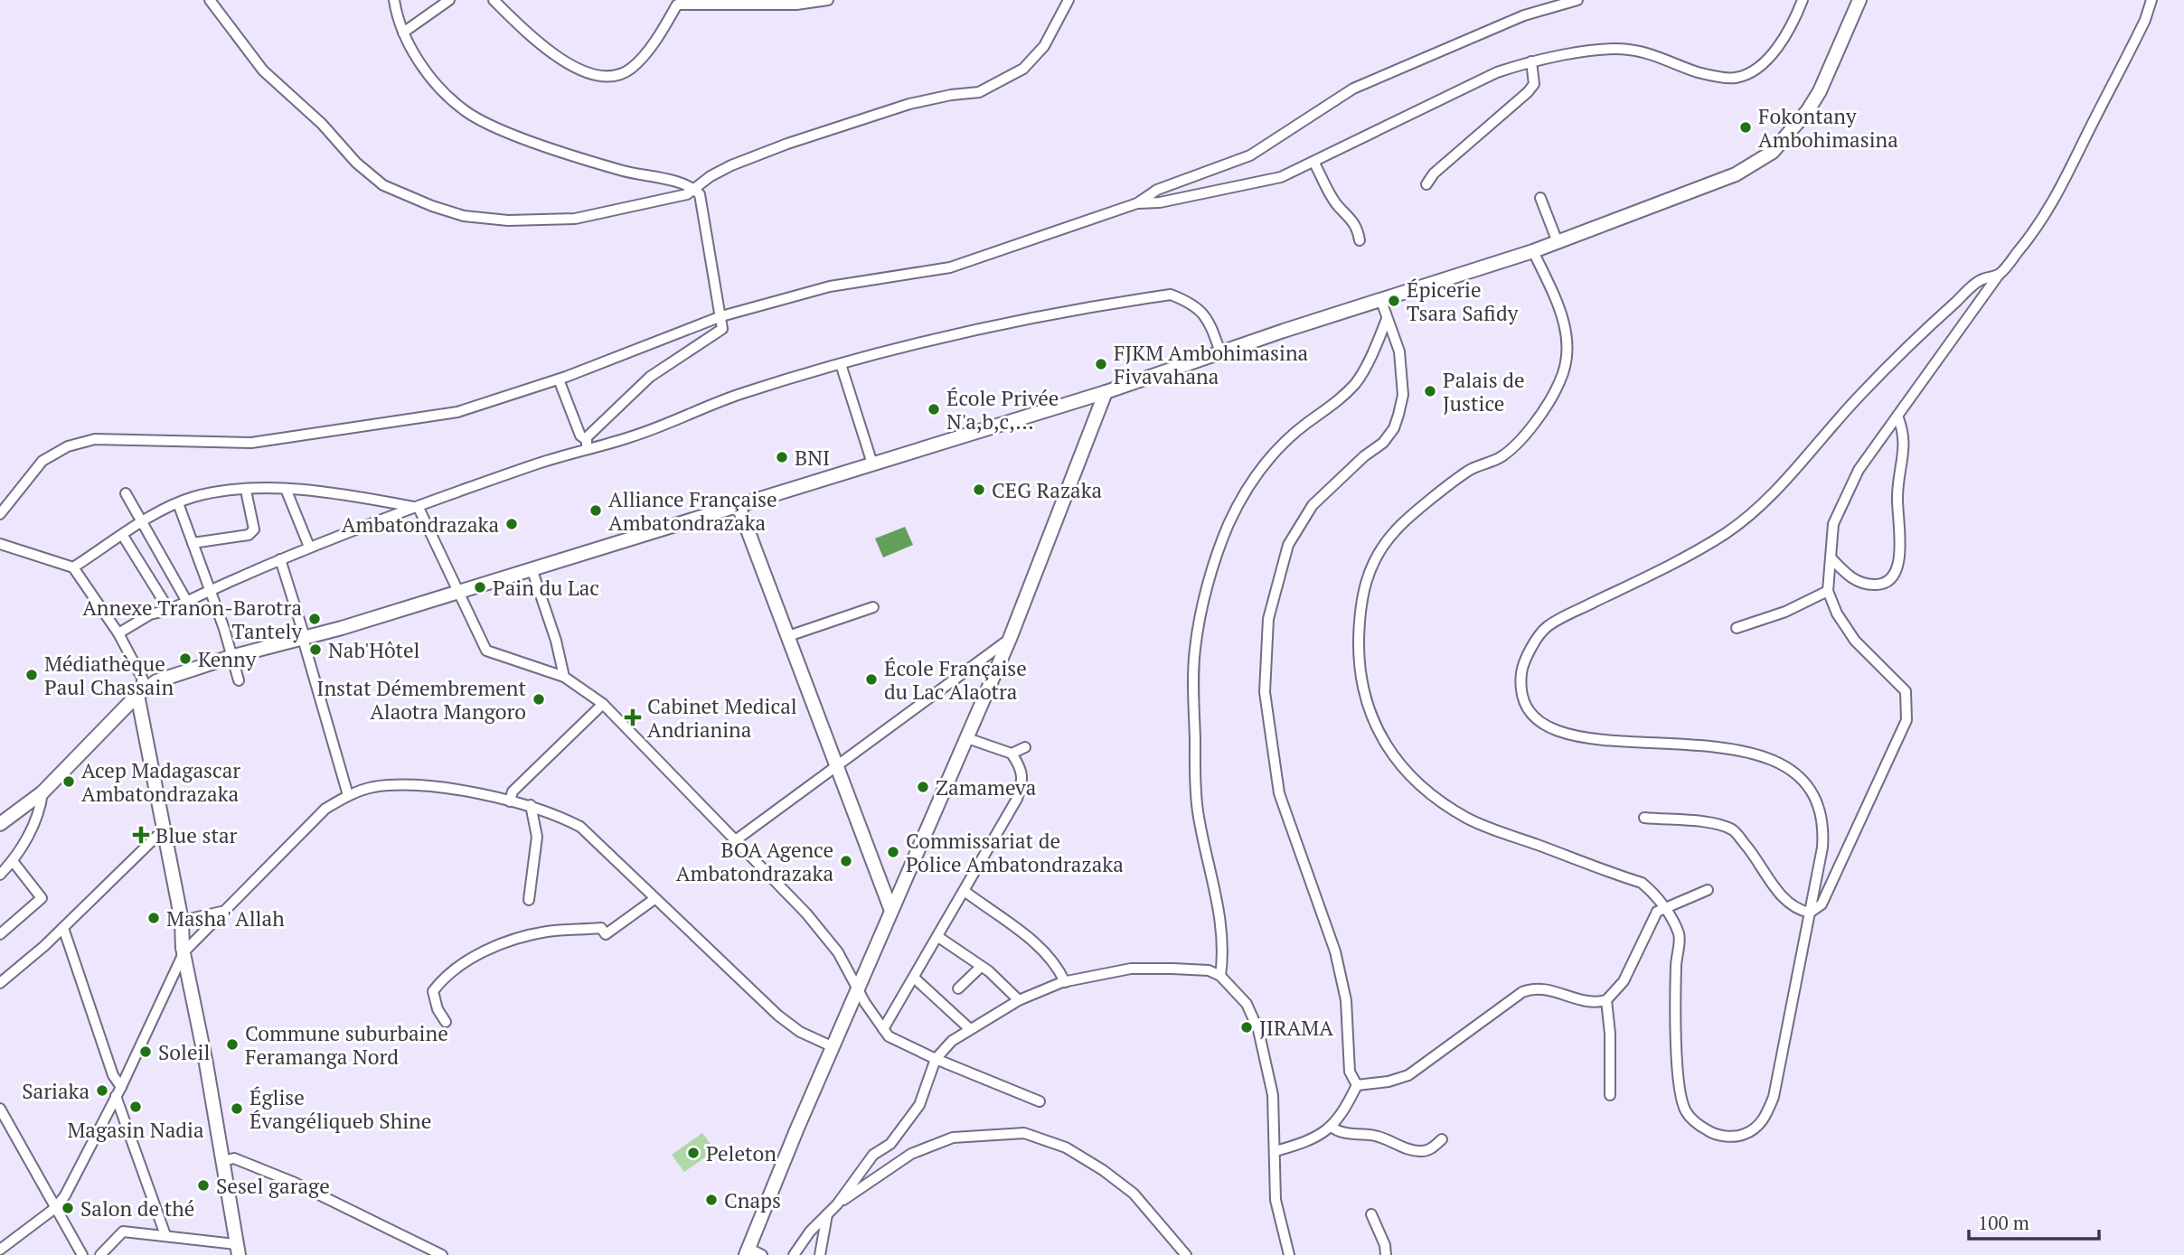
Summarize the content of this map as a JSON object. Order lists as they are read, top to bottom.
{
  "places": {
    "other": [
      "Fokontany Ambohimasina",
      "Épicerie Tsara Safidy",
      "FJKM Ambohimasina Fivavahana",
      "Palais de Justice",
      "École Privée N'a,b,c,...",
      "BNI",
      "CEG Razaka",
      "Alliance Française Ambatondrazaka",
      "Ambatondrazaka",
      "Pain du Lac",
      "Annexe Tranon-Barotra Tantely",
      "Nab'Hôtel",
      "Kenny",
      "Médiathèque Paul Chassain",
      "École Française du Lac Alaotra",
      "Instat Démembrement Alaotra Mangoro",
      "Acep Madagascar Ambatondrazaka",
      "Zamameva",
      "Commissariat de Police Ambatondrazaka",
      "BOA Agence Ambatondrazaka",
      "Masha' Allah",
      "JIRAMA",
      "Commune suburbaine Feramanga Nord",
      "Soleil",
      "Sariaka",
      "Magasin Nadia",
      "Église Évangéliqueb Shine",
      "Peleton",
      "Sesel garage",
      "Cnaps",
      "Salon de thé"
    ],
    "health": ["Cabinet Medical Andrianina", "Blue star"]
  },
  "scale_bar": "100 m"
}
